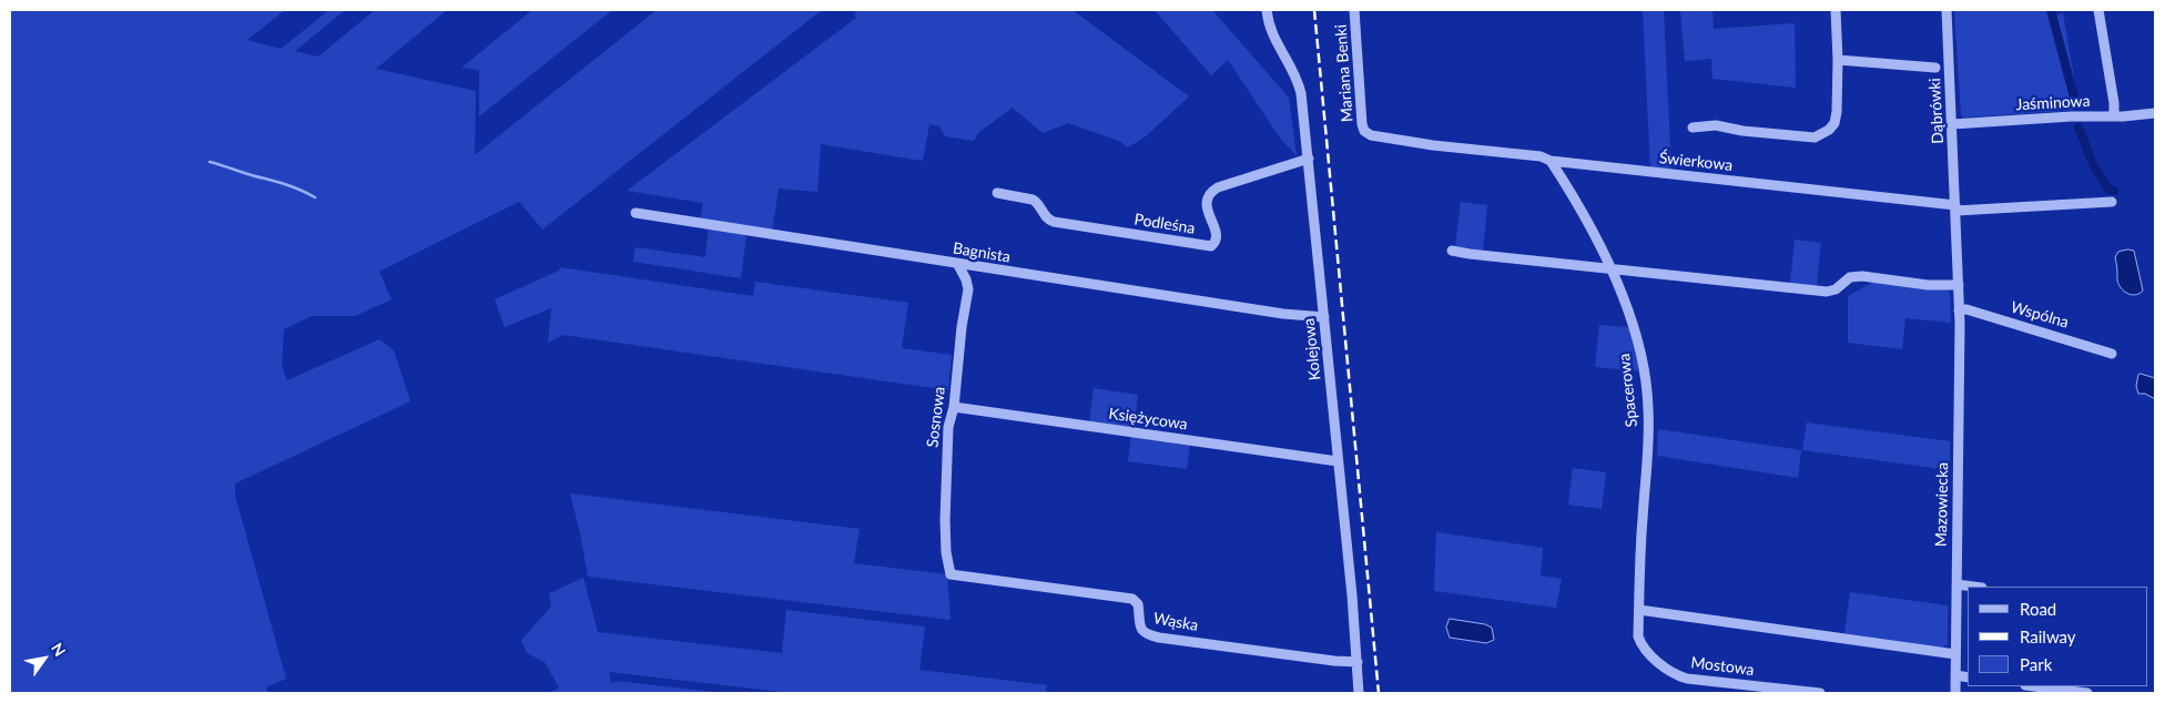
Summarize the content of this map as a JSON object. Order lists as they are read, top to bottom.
{
  "streets": {
    "street": [
      "Mariana Benki",
      "Jaśminowa",
      "Dąbrówki",
      "Świerkowa",
      "Podleśna",
      "Bagnista",
      "Wspólna",
      "Kolejowa",
      "Spacerowa",
      "Sosnowa",
      "Księżycowa",
      "Mazowiecka",
      "Wąska",
      "Mostowa"
    ]
  },
  "crossings": [
    ["Mariana Benki", "Świerkowa"],
    ["Jaśminowa", "Dąbrówki"],
    ["Dąbrówki", "Świerkowa"],
    ["Dąbrówki", "Wspólna"],
    ["Dąbrówki", "Mazowiecka"],
    ["Świerkowa", "Spacerowa"],
    ["Podleśna", "Kolejowa"],
    ["Bagnista", "Kolejowa"],
    ["Bagnista", "Sosnowa"],
    ["Wspólna", "Mazowiecka"],
    ["Kolejowa", "Księżycowa"],
    ["Kolejowa", "Wąska"],
    ["Spacerowa", "Mostowa"],
    ["Sosnowa", "Księżycowa"],
    ["Sosnowa", "Wąska"]
  ],
  "legend": ["Road", "Railway", "Park"],
  "north": "top right"
}
